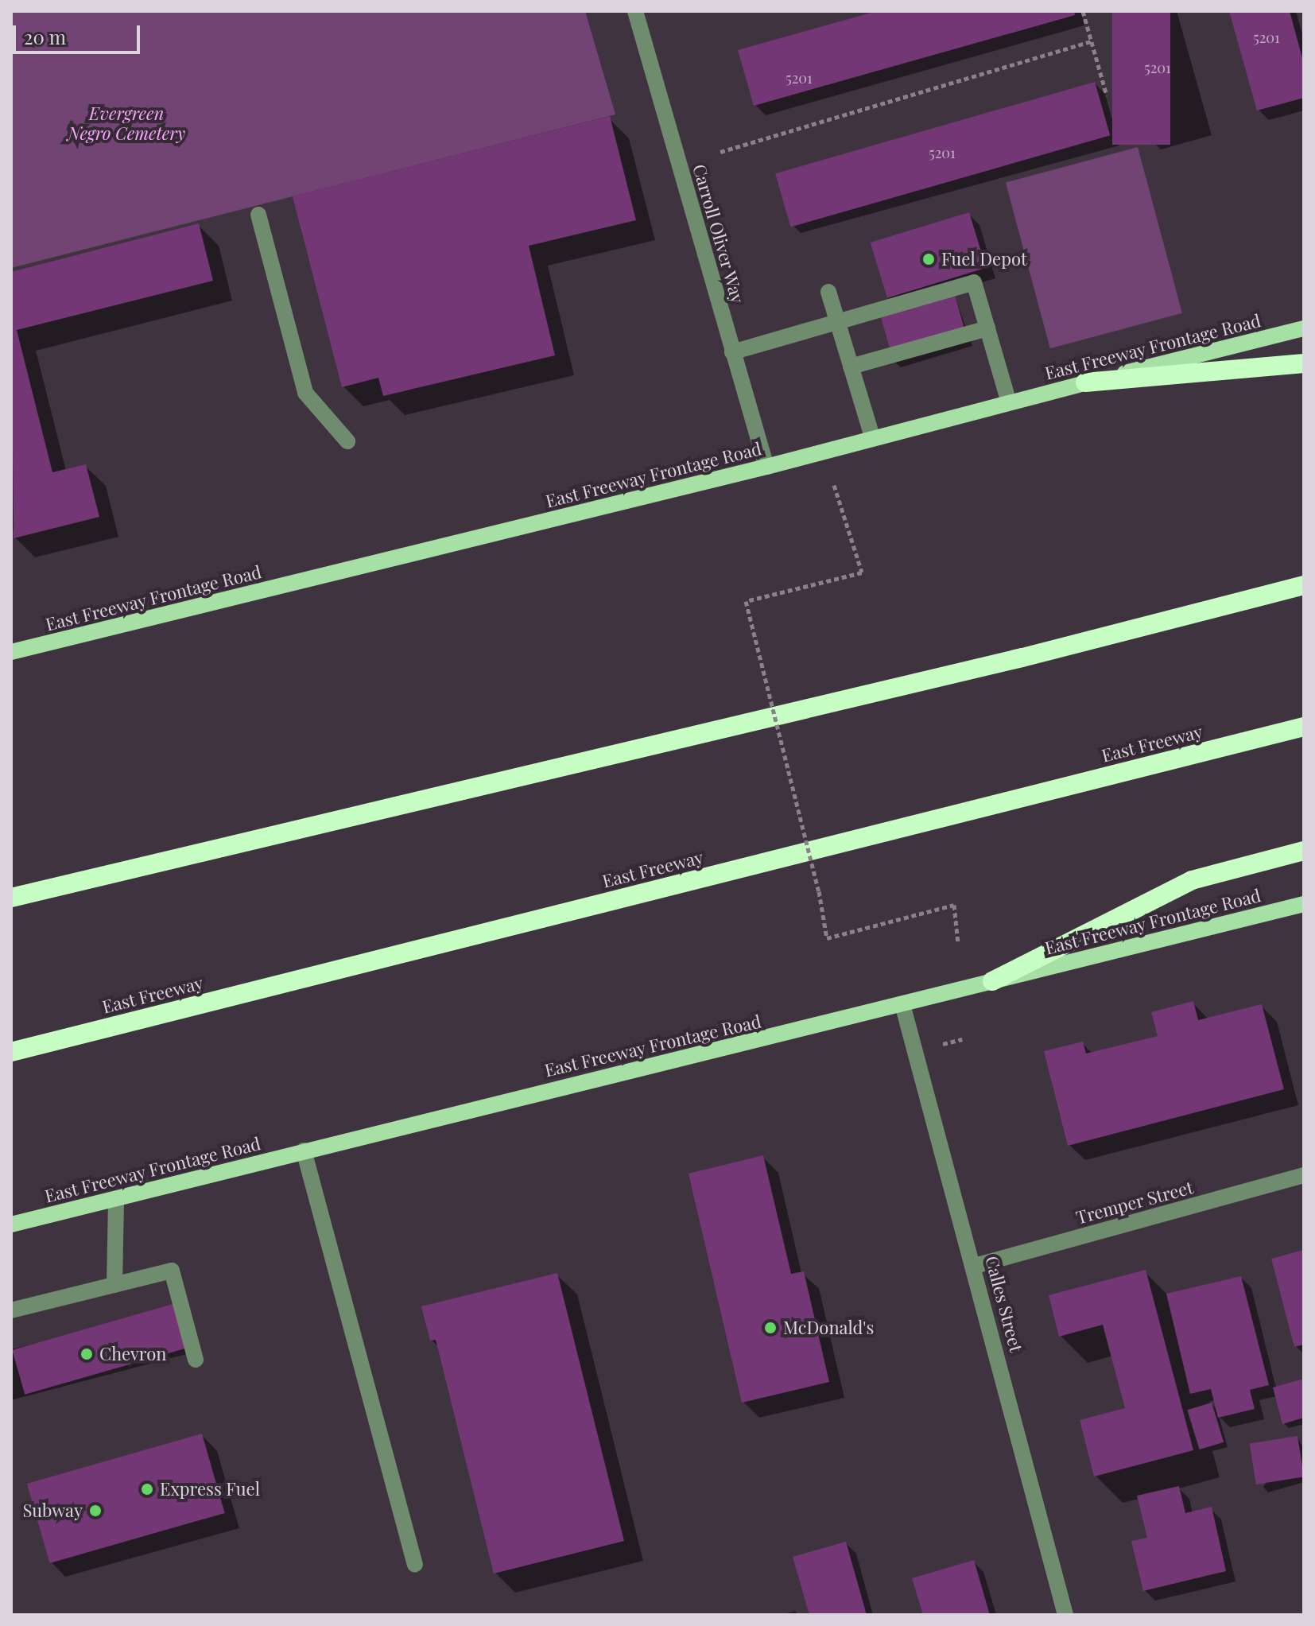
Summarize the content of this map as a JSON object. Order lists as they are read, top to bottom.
{
  "streets": {
    "highway": ["East Freeway"],
    "main road": ["East Freeway Frontage Road"],
    "street": ["Carroll Oliver Way", "Tremper Street", "Calles Street"]
  },
  "crossings": [
    ["Carroll Oliver Way", "East Freeway Frontage Road"],
    ["East Freeway Frontage Road", "Calles Street"],
    ["Tremper Street", "Calles Street"]
  ],
  "parks": ["Evergreen Negro Cemetery"],
  "places": [
    "Fuel Depot",
    "McDonald's",
    "Chevron",
    "Express Fuel",
    "Subway"
  ],
  "house_numbers": [
    "5201",
    "5201",
    "5201",
    "5201"
  ],
  "scale_bar": "20 m"
}
